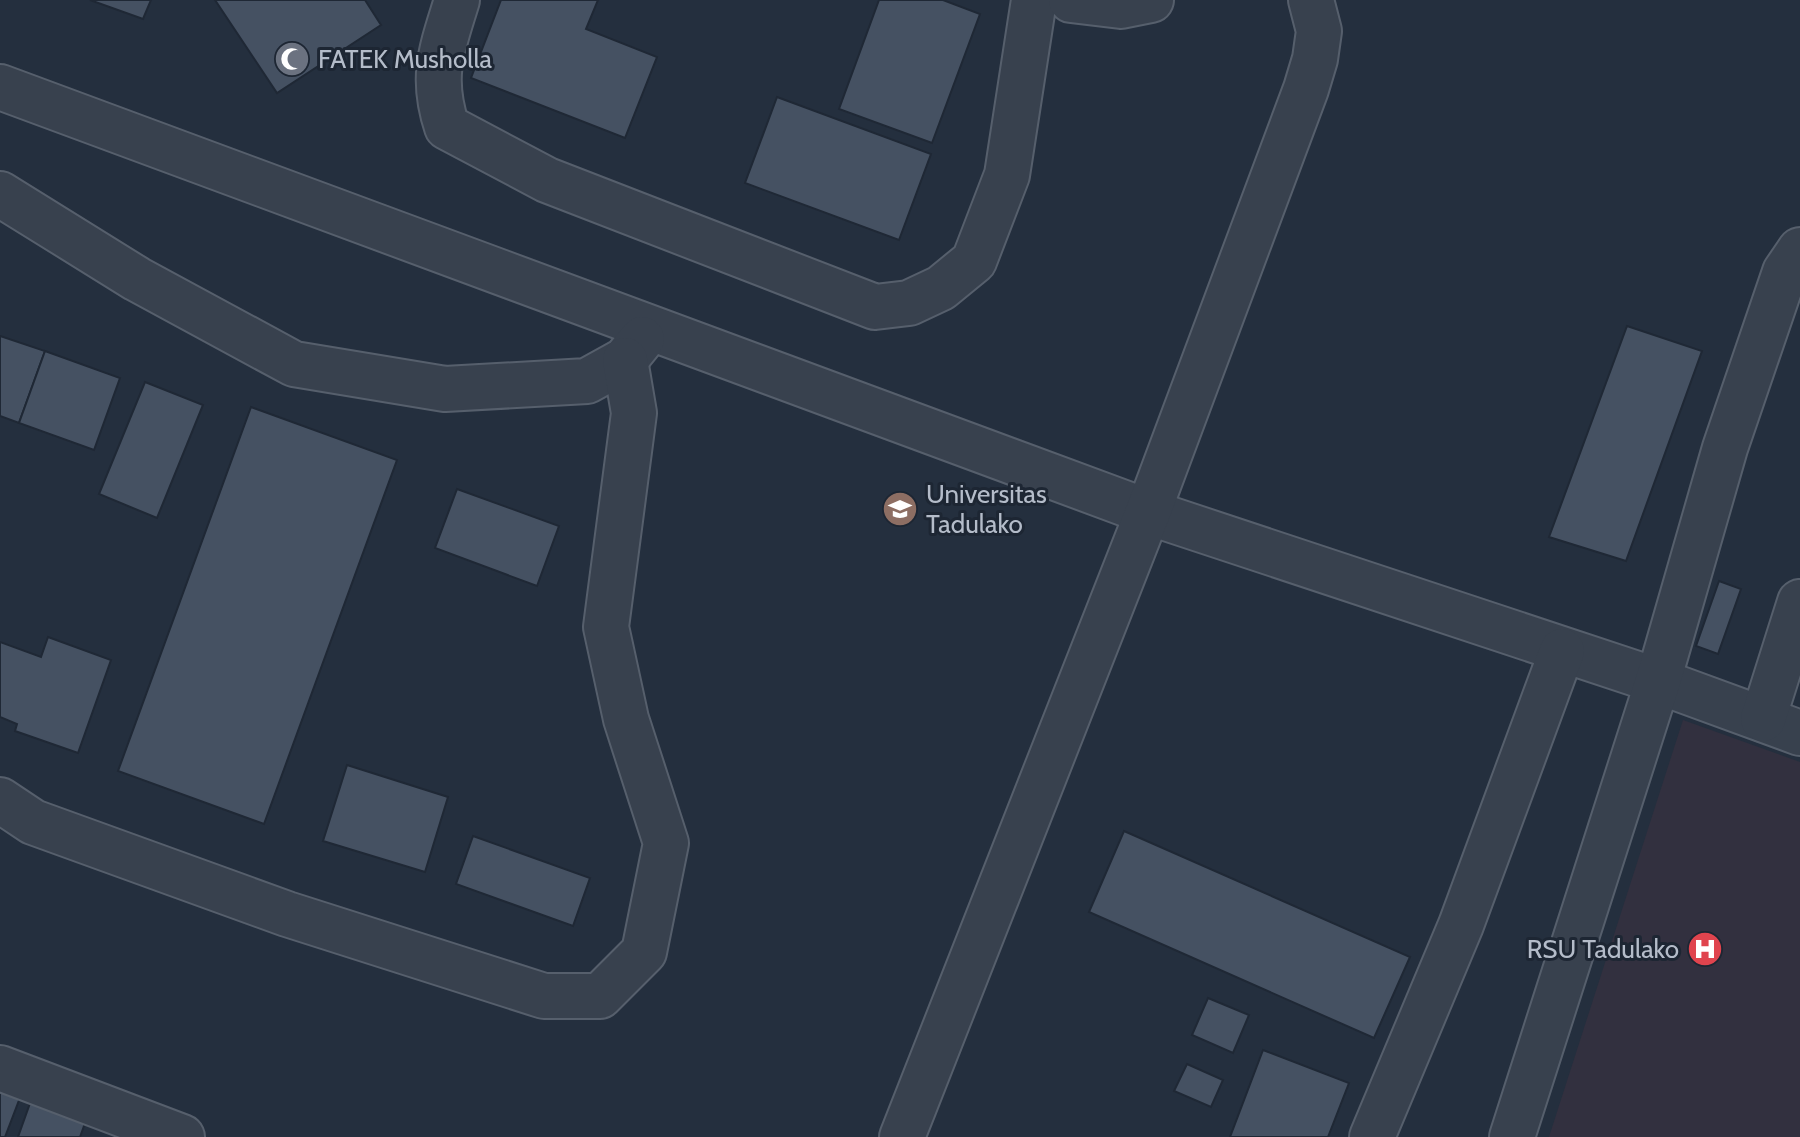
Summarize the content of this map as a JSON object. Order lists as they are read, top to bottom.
{
  "places": {
    "mosque": ["FATEK Musholla"],
    "school or university": ["Universitas Tadulako"],
    "hospital": ["RSU Tadulako"]
  }
}
